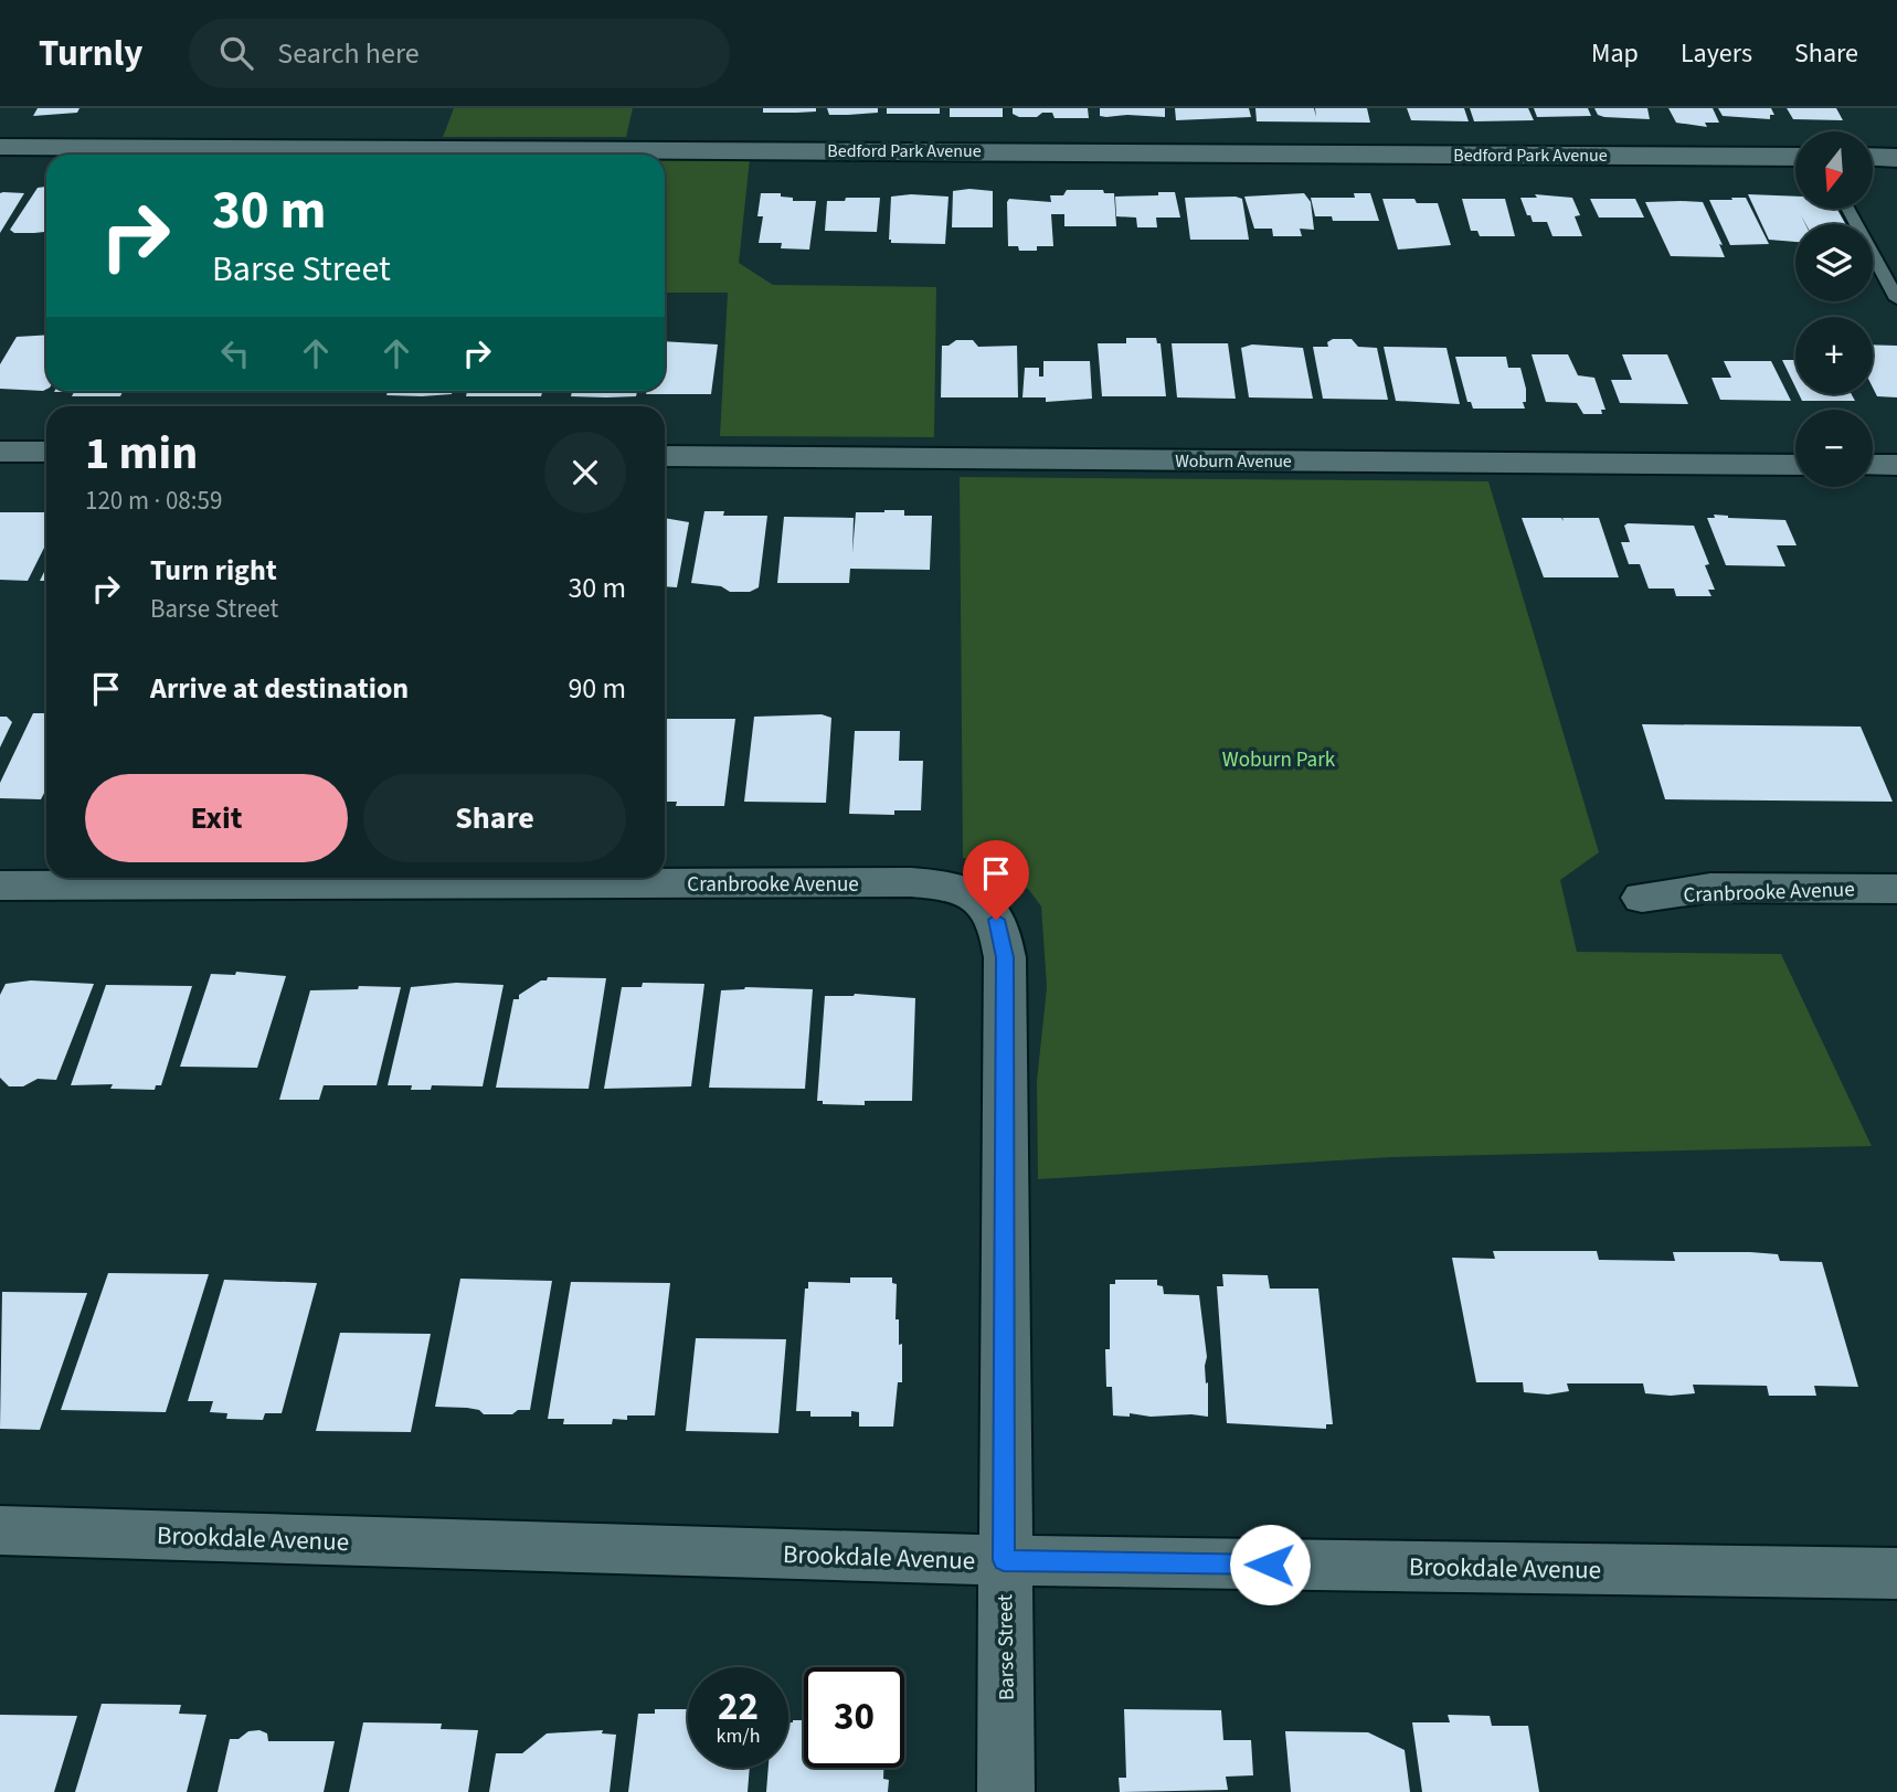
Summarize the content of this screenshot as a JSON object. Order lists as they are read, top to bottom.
{
  "streets": {
    "street": [
      "Bedford Park Avenue",
      "Woburn Avenue",
      "Cranbrooke Avenue",
      "Brookdale Avenue",
      "Barse Street"
    ]
  },
  "crossings": [
    ["Cranbrooke Avenue", "Barse Street"],
    ["Brookdale Avenue", "Barse Street"]
  ],
  "parks": ["Woburn Park"],
  "north": "bottom",
  "page": {
    "header": "Turnly",
    "search": "Search here",
    "nav": ["Map", "Layers", "Share"],
    "map_buttons": ["+", "−"],
    "turn": ["30 m", "Barse Street"],
    "heading": ["1 min", "120 m · 08:59"],
    "list": [
      {
        "name": "Turn right",
        "note": "Barse Street",
        "value": "30 m"
      },
      {
        "name": "Arrive at destination",
        "value": "90 m"
      }
    ],
    "buttons": ["Exit", "Share"],
    "speed": "22 km/h",
    "limit": "30"
  }
}
